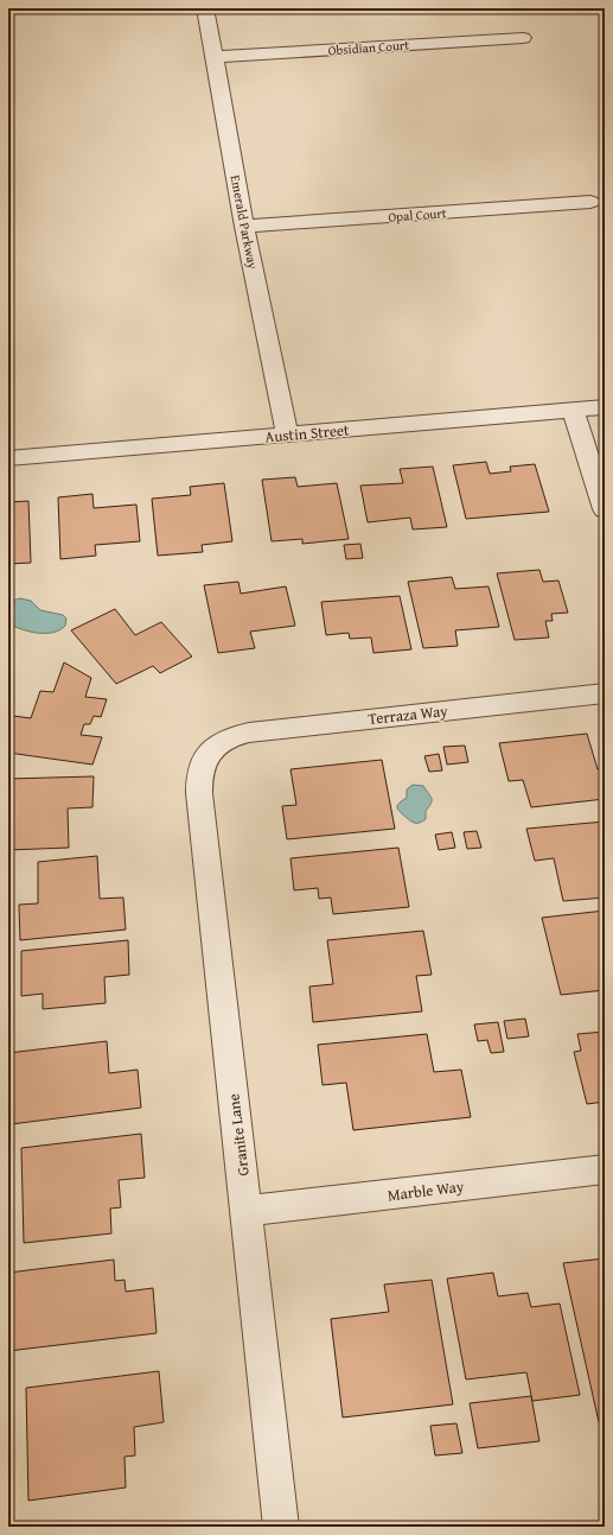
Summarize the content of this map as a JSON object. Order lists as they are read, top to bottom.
{
  "streets": {
    "street": [
      "Obsidian Court",
      "Opal Court",
      "Emerald Parkway",
      "Austin Street",
      "Terraza Way",
      "Granite Lane",
      "Marble Way"
    ]
  },
  "crossings": [
    ["Obsidian Court", "Emerald Parkway"],
    ["Opal Court", "Emerald Parkway"],
    ["Emerald Parkway", "Austin Street"],
    ["Terraza Way", "Granite Lane"],
    ["Granite Lane", "Marble Way"]
  ]
}
